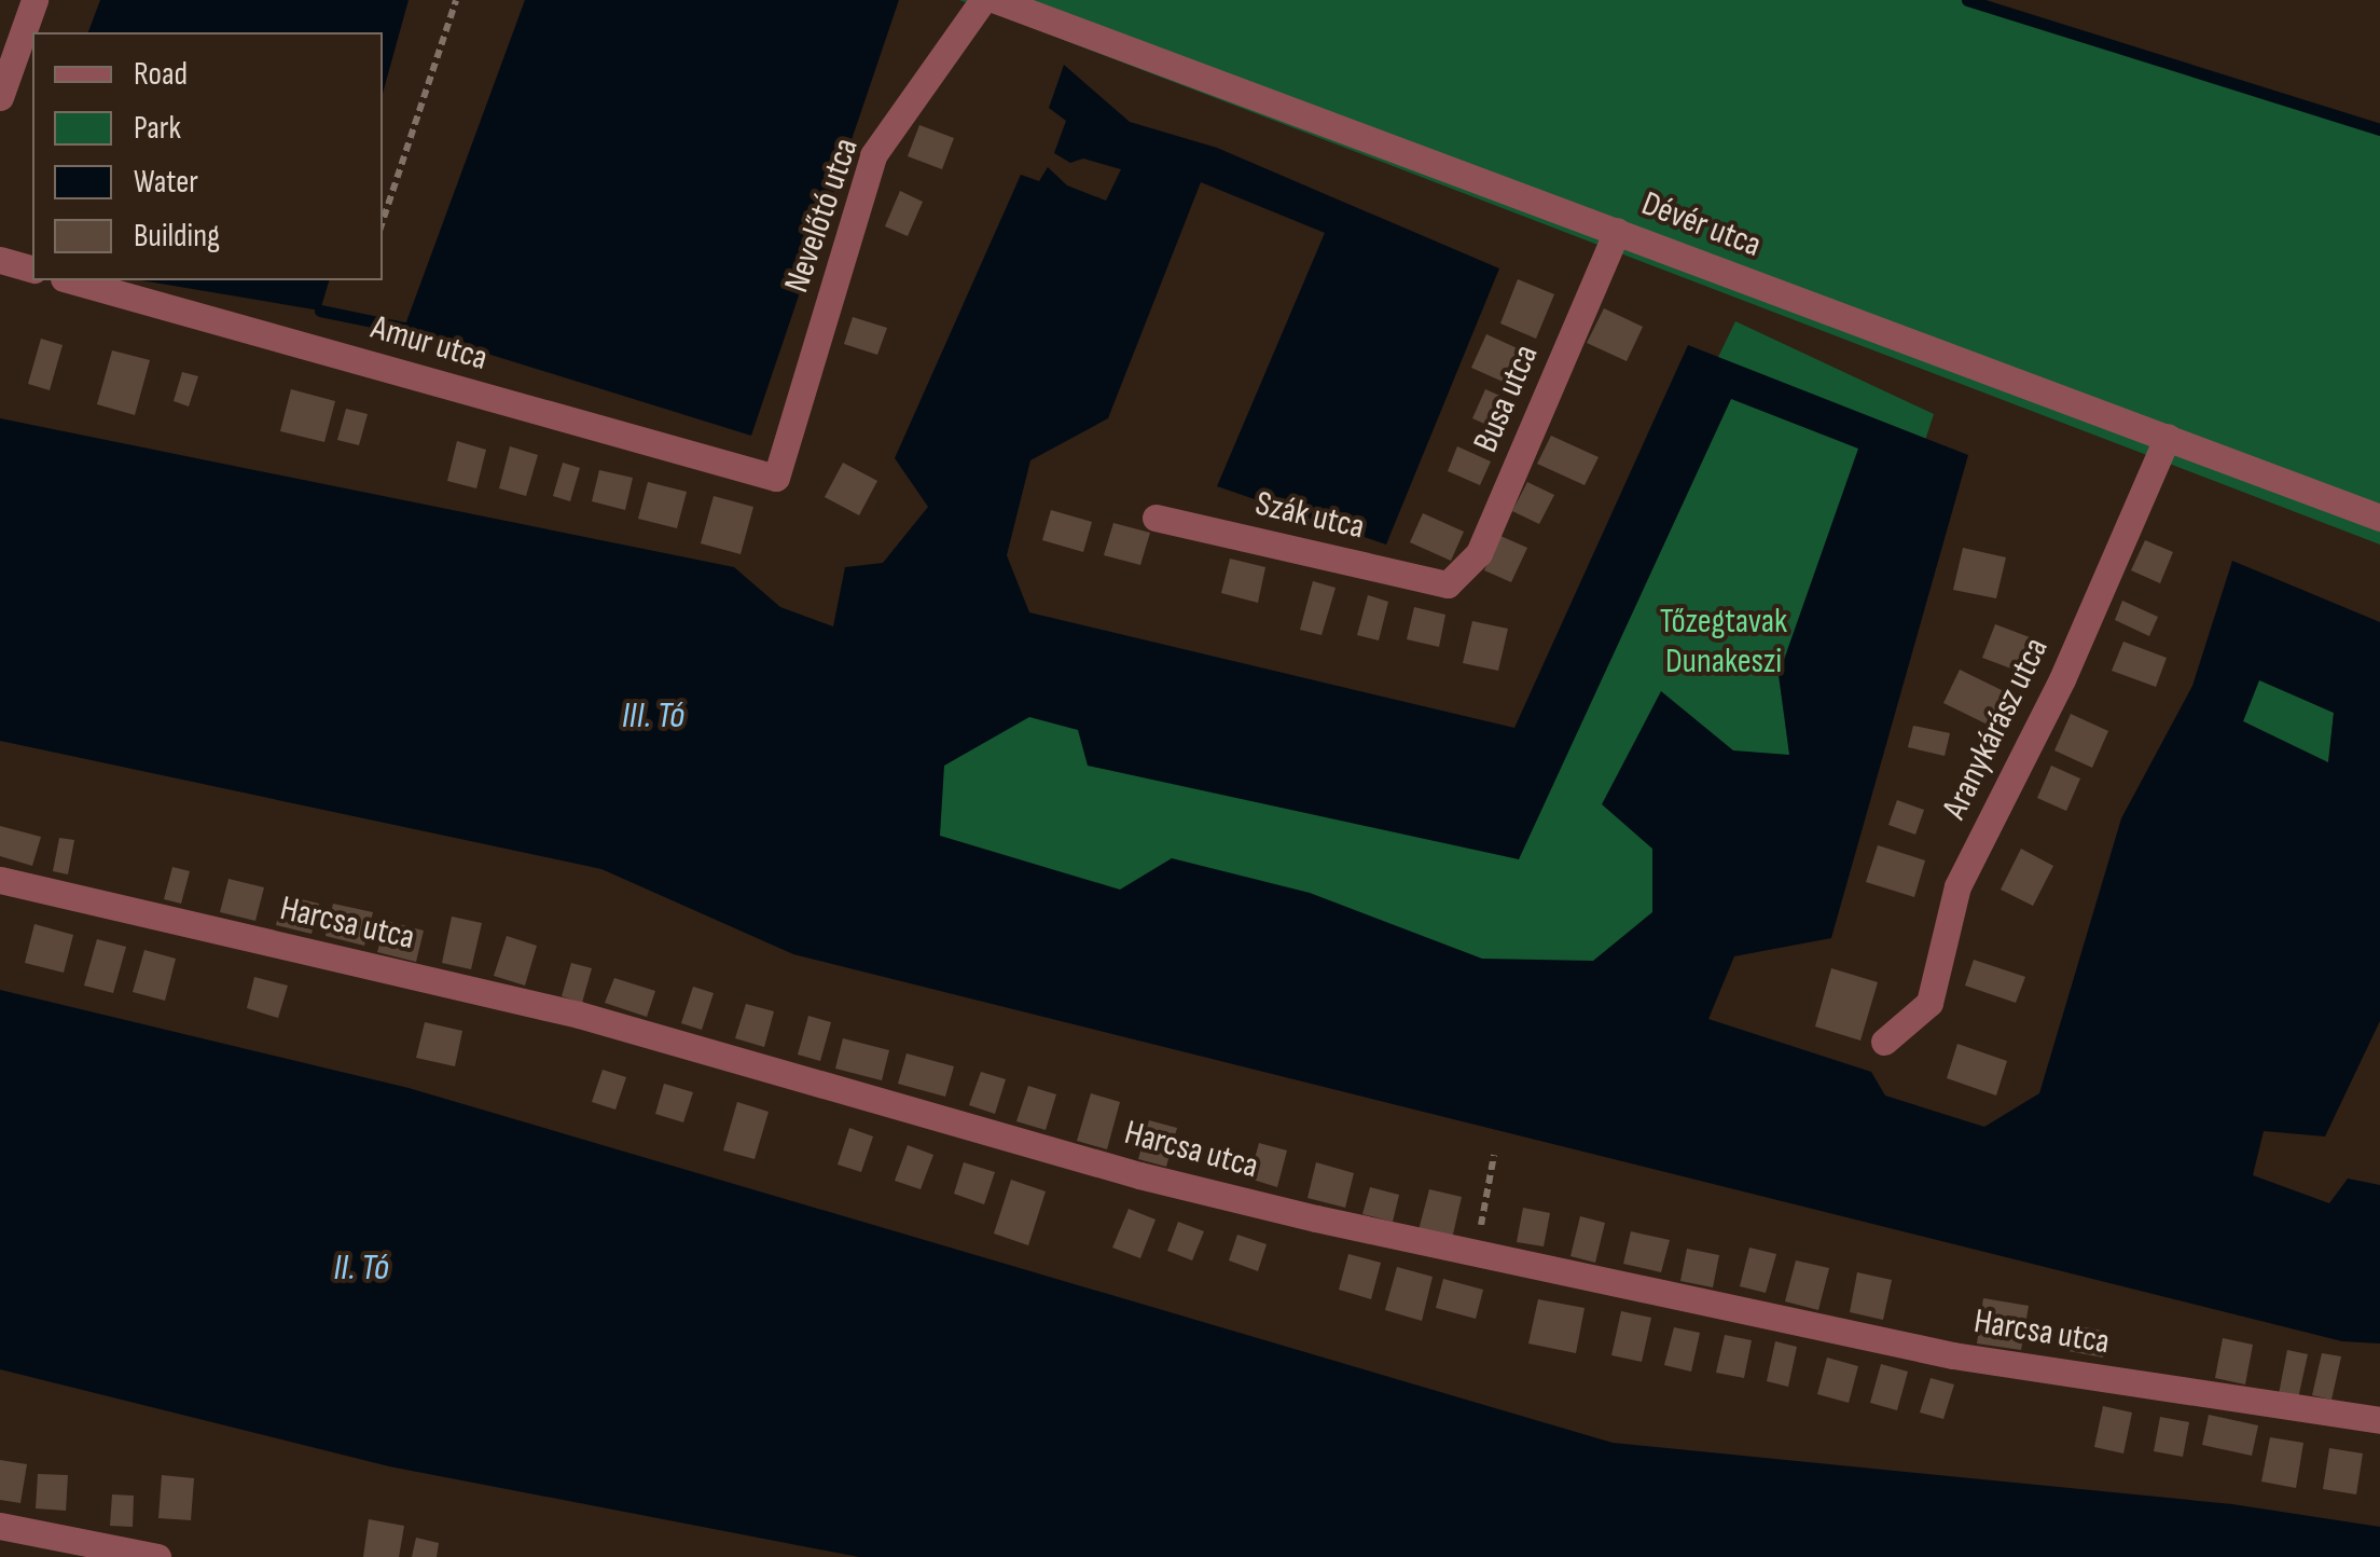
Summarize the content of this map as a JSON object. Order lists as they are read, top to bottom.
{
  "streets": {
    "street": [
      "Nevelőtó utca",
      "Dévér utca",
      "Amur utca",
      "Busa utca",
      "Szák utca",
      "Aranykárász utca",
      "Harcsa utca"
    ]
  },
  "crossings": [
    ["Nevelőtó utca", "Amur utca"],
    ["Dévér utca", "Busa utca"],
    ["Dévér utca", "Aranykárász utca"],
    ["Busa utca", "Szák utca"]
  ],
  "water": ["III. Tó", "II. Tó"],
  "parks": ["Tőzegtavak Dunakeszi"],
  "legend": [
    "Road",
    "Park",
    "Water",
    "Building"
  ]
}
